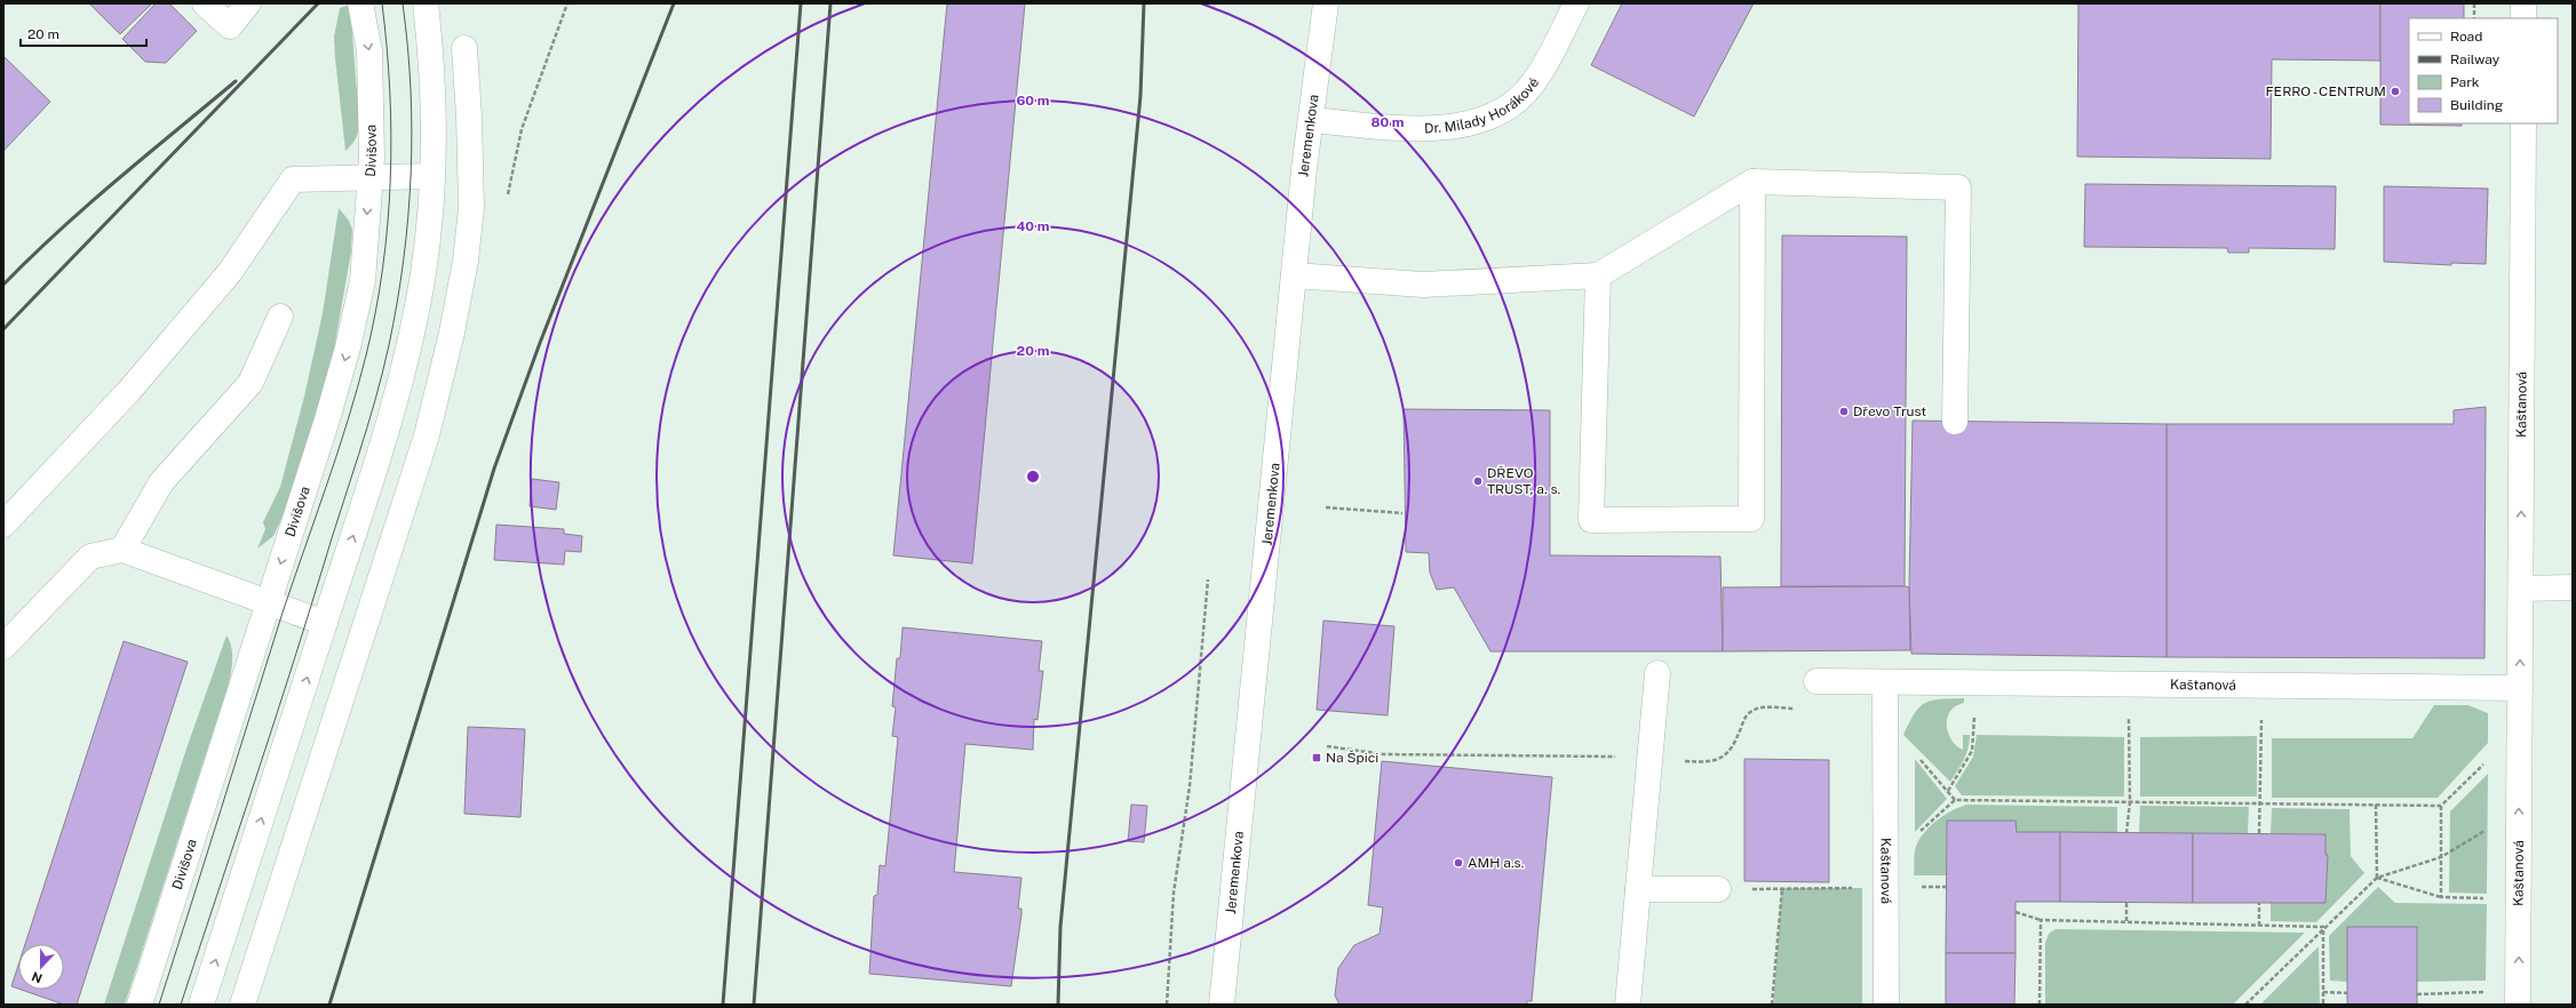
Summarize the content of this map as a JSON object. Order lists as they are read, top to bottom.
{
  "streets": {
    "street": [
      "Dr. Milady Horákové",
      "Jeremenkova",
      "Divišova",
      "Kaštanová"
    ]
  },
  "crossings": [
    ["Dr. Milady Horákové", "Jeremenkova"]
  ],
  "one_way": ["Kaštanová"],
  "places": {
    "other": [
      "FERRO - CENTRUM",
      "Dřevo Trust",
      "DŘEVO TRUST, a. s.",
      "AMH a.s."
    ],
    "transit": ["Na Špici"]
  },
  "legend": [
    "Road",
    "Railway",
    "Park",
    "Building"
  ],
  "scale_bar": "20 m",
  "north": "bottom",
  "rings": [
    "60 m",
    "80 m",
    "40 m",
    "20 m"
  ]
}
